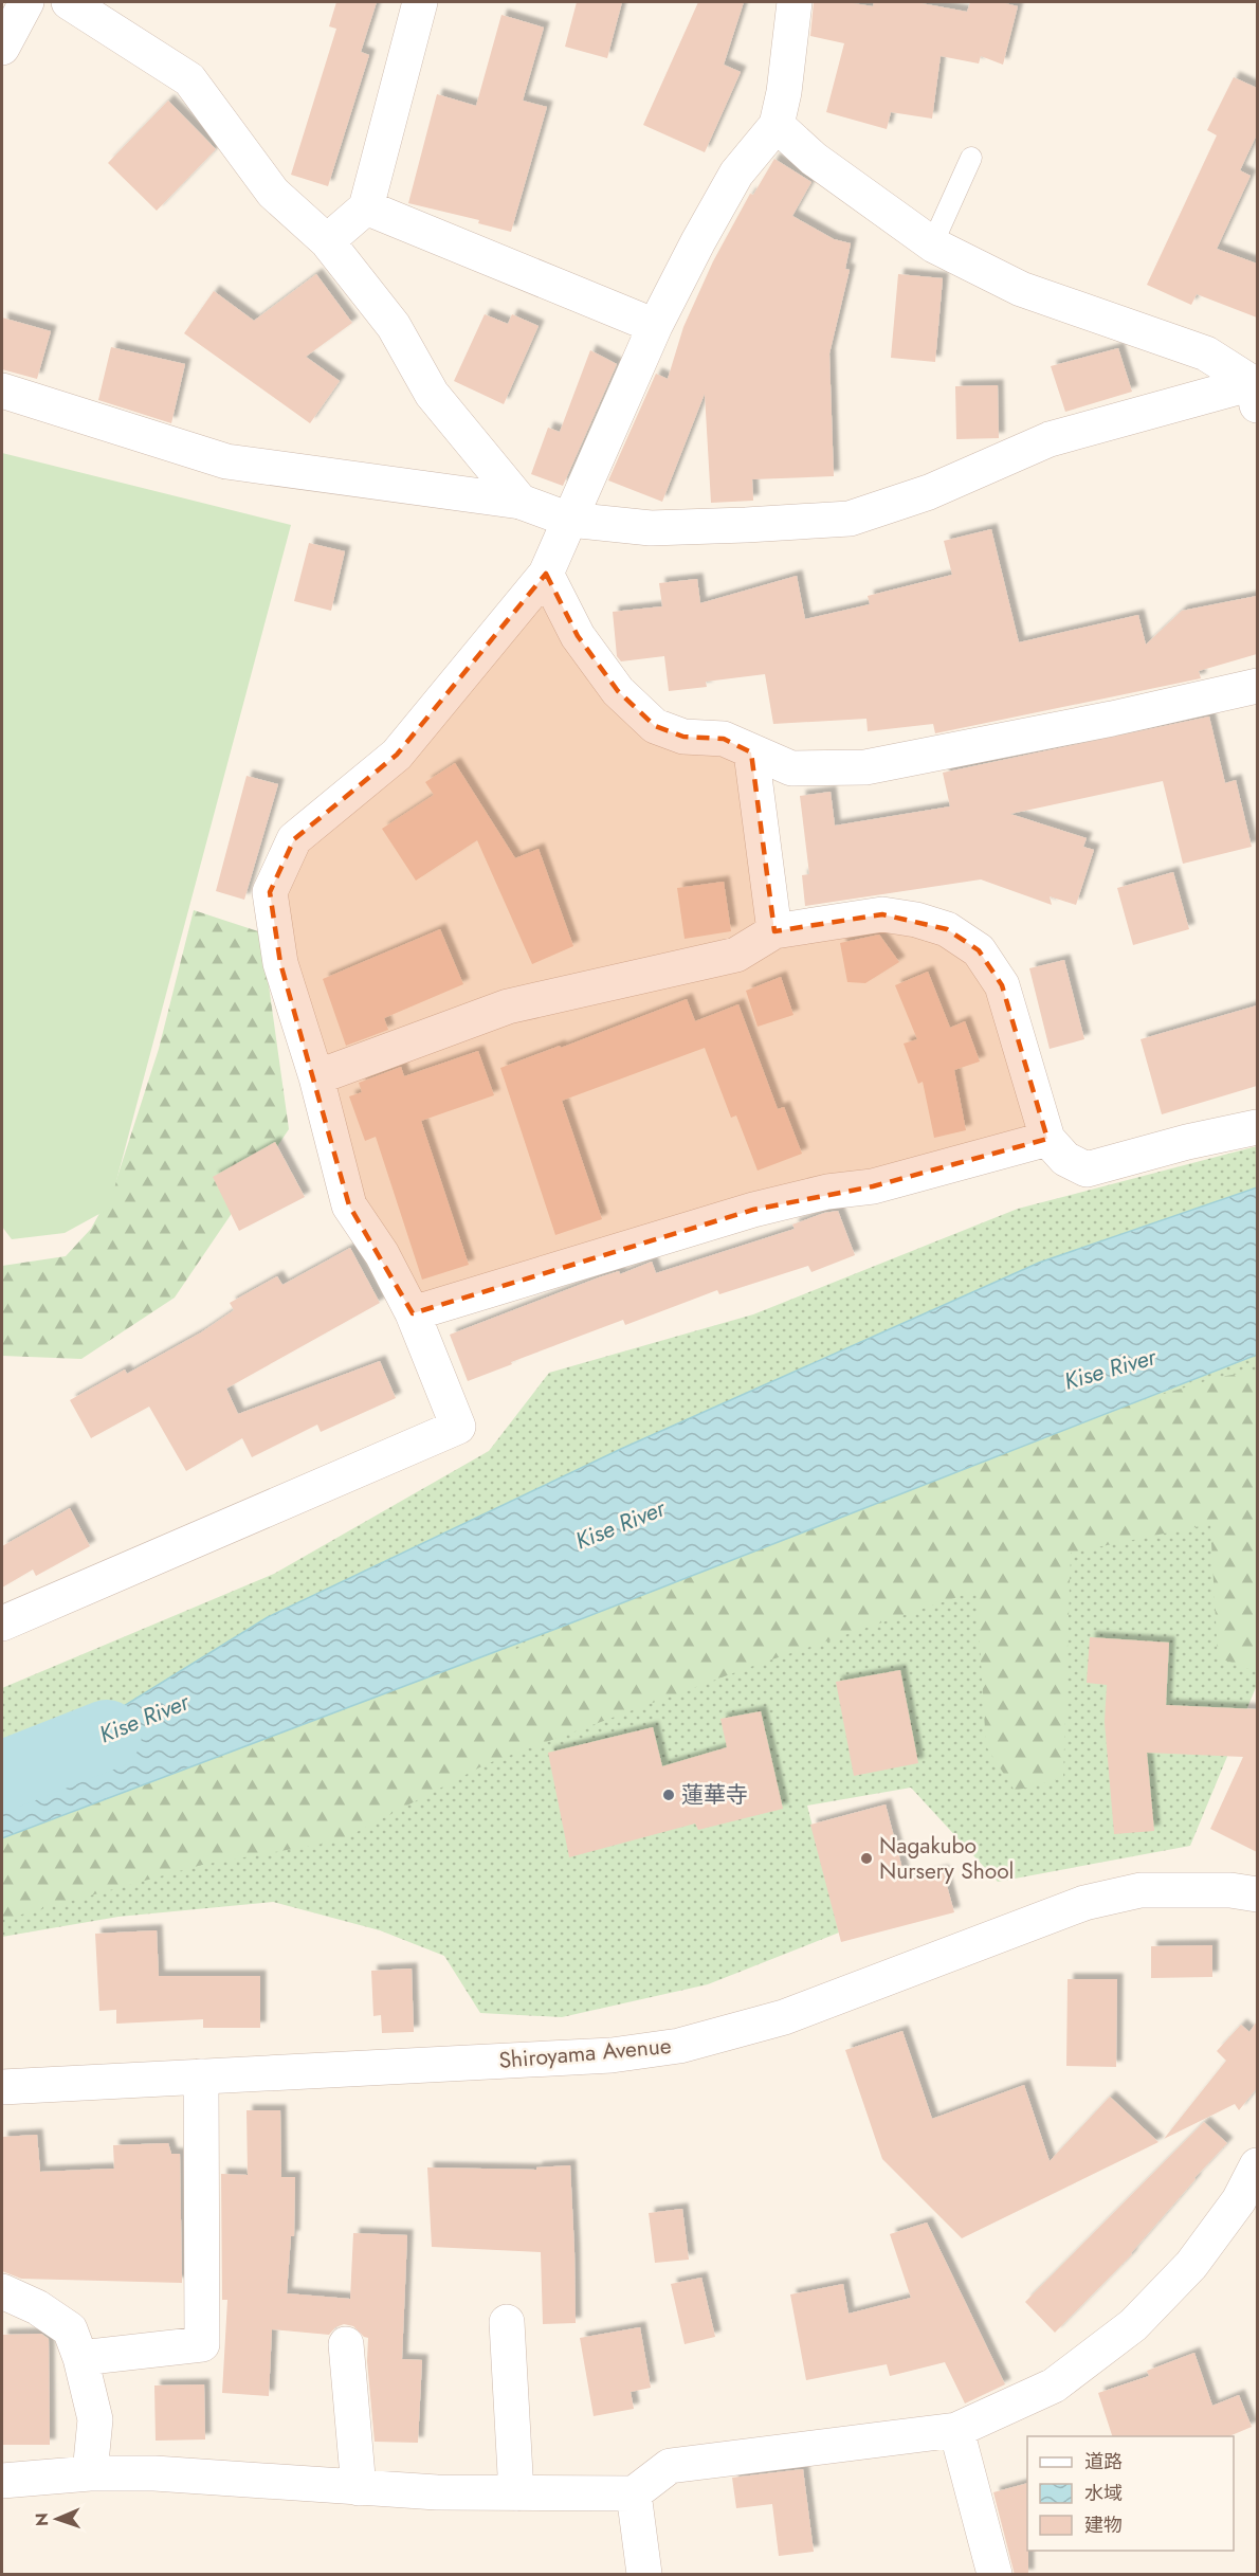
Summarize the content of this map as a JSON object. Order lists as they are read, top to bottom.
{
  "streets": {
    "street": ["Shiroyama Avenue"]
  },
  "water": ["Kise River"],
  "places": ["蓮華寺", "Nagakubo Nursery Shool"],
  "legend": ["道路", "水域", "建物"],
  "north": "left"
}
